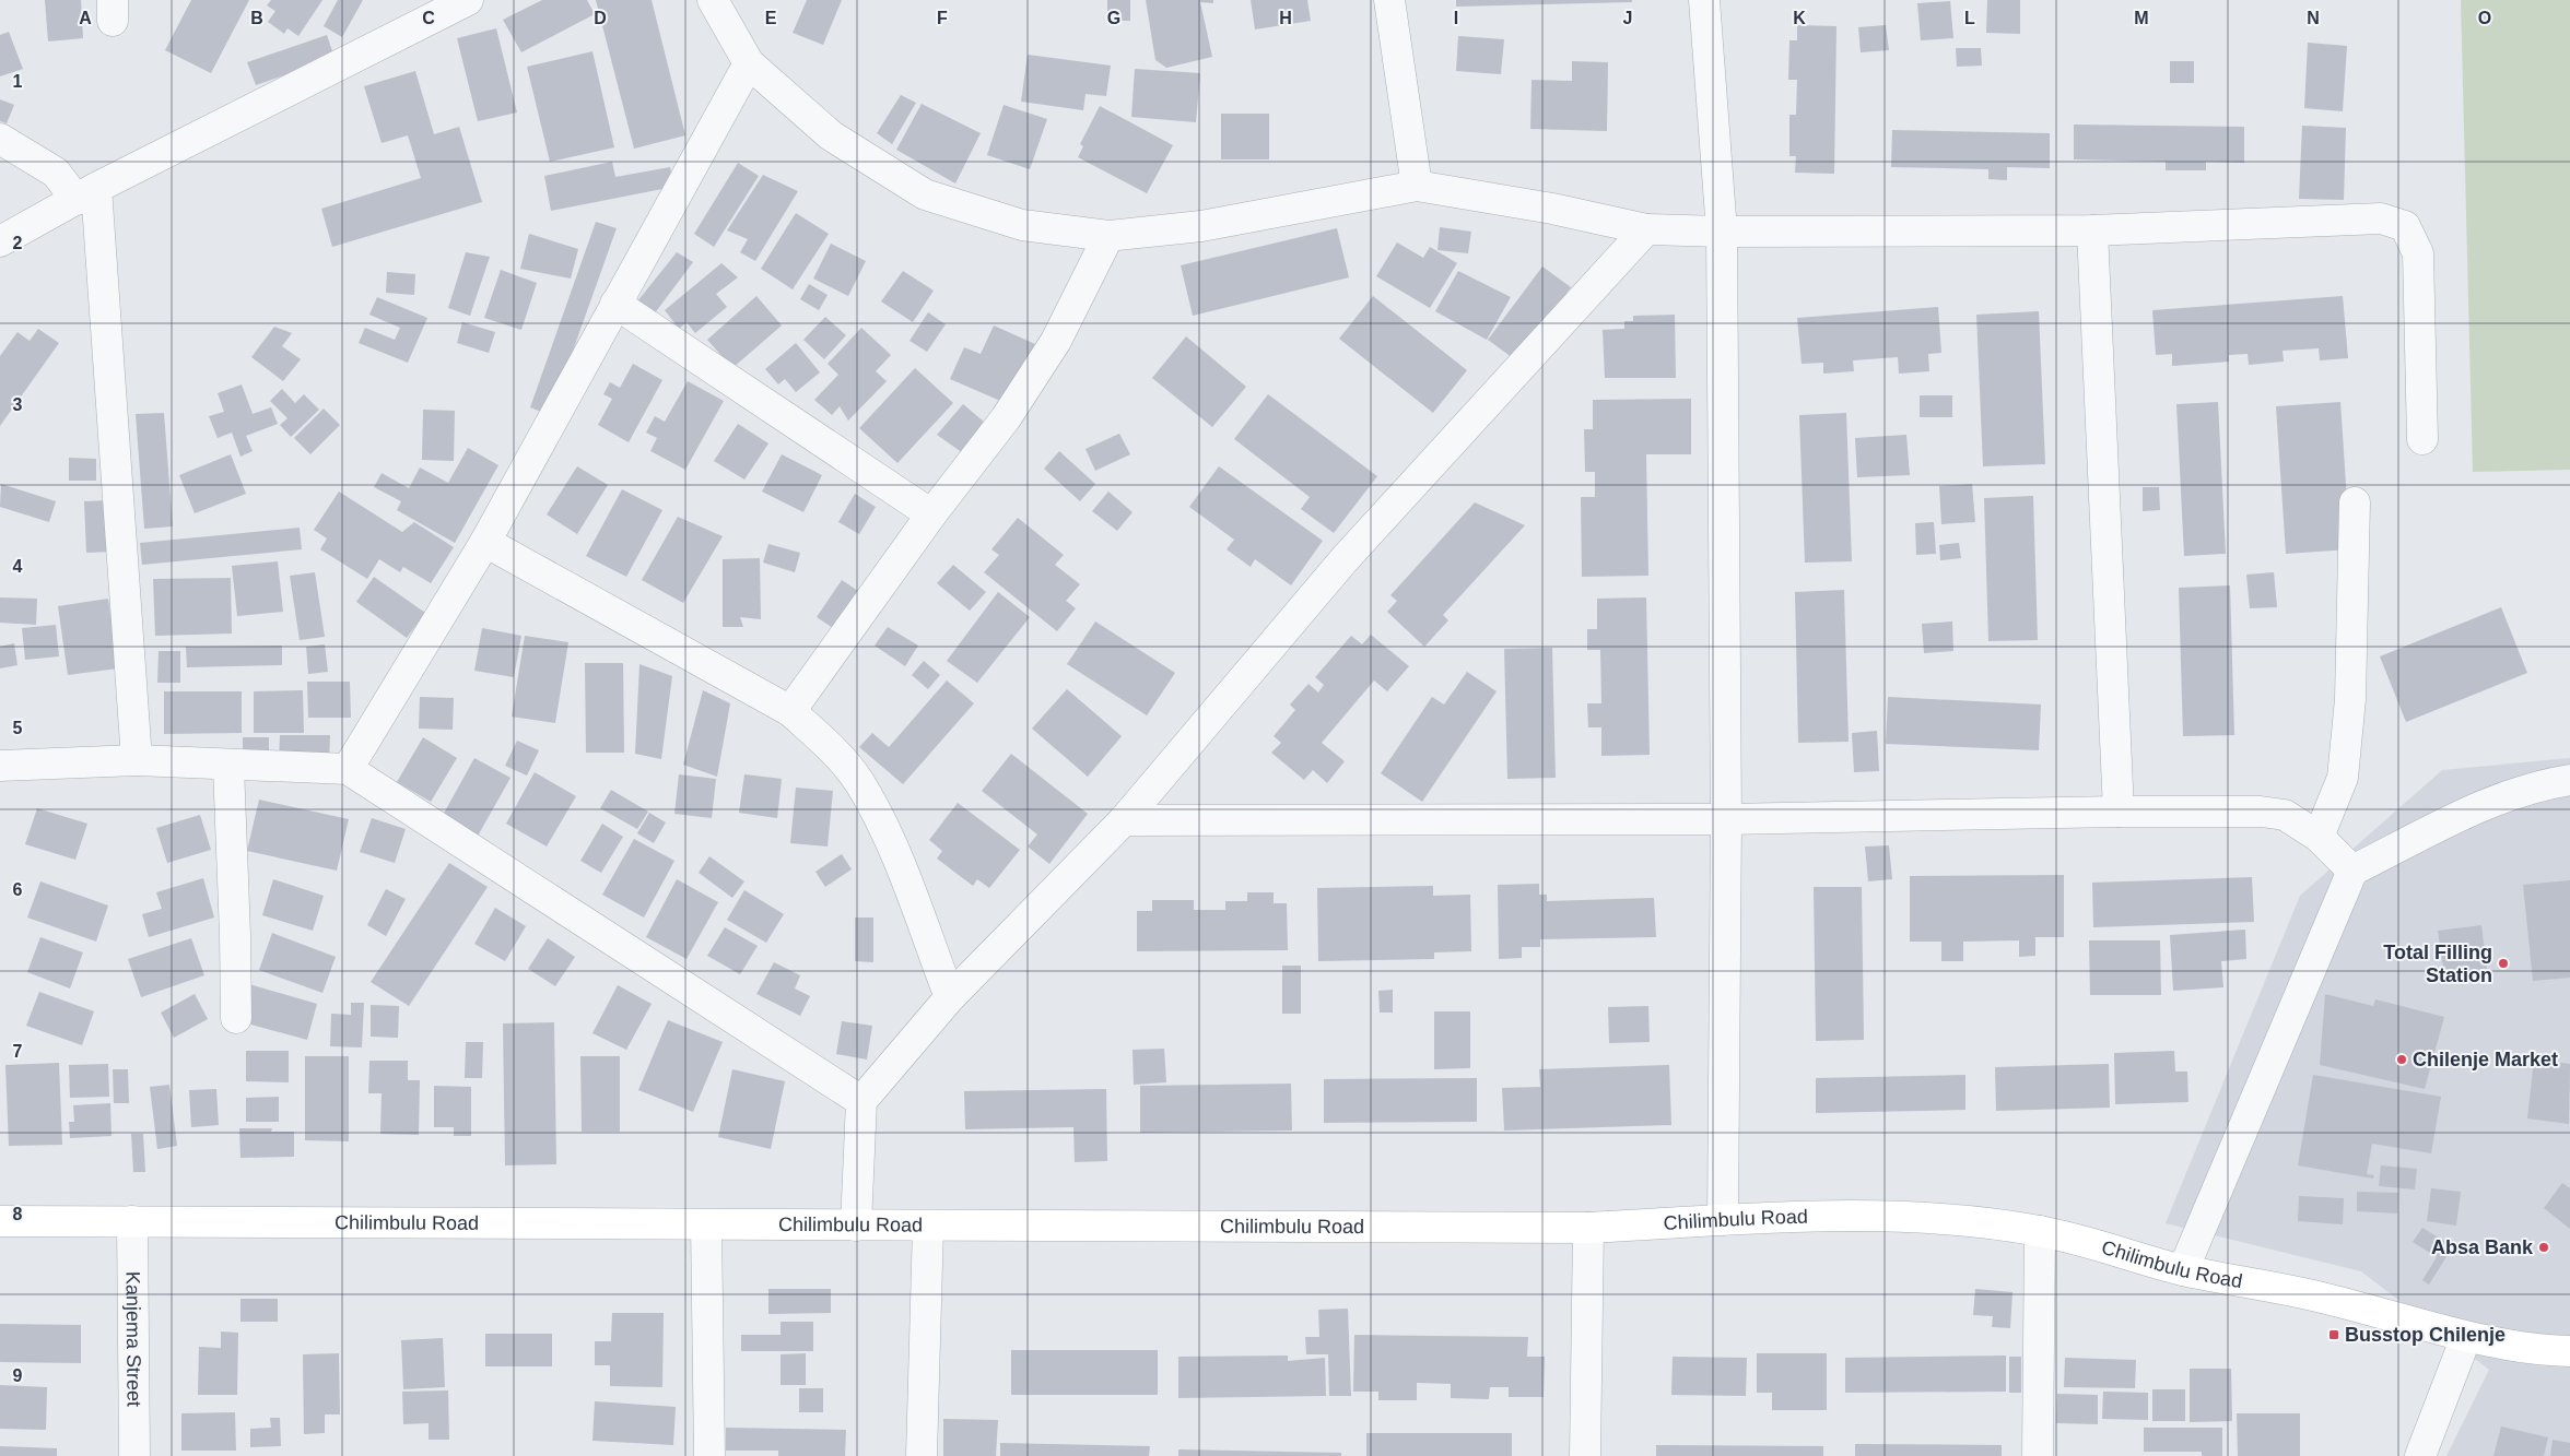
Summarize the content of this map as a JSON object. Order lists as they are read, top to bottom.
{
  "streets": {
    "main road": ["Chilimbulu Road"],
    "street": ["Kanjema Street"]
  },
  "crossings": [
    ["Chilimbulu Road", "Kanjema Street"]
  ],
  "places": {
    "other": ["Total Filling Station", "Chilenje Market", "Absa Bank"],
    "transit": ["Busstop Chilenje"]
  },
  "grid": {
    "columns": [
      "A",
      "B",
      "C",
      "D",
      "E",
      "F",
      "G",
      "H",
      "I",
      "J",
      "K",
      "L",
      "M",
      "N",
      "O"
    ],
    "rows": [
      "1",
      "2",
      "3",
      "4",
      "5",
      "6",
      "7",
      "8",
      "9"
    ]
  }
}
